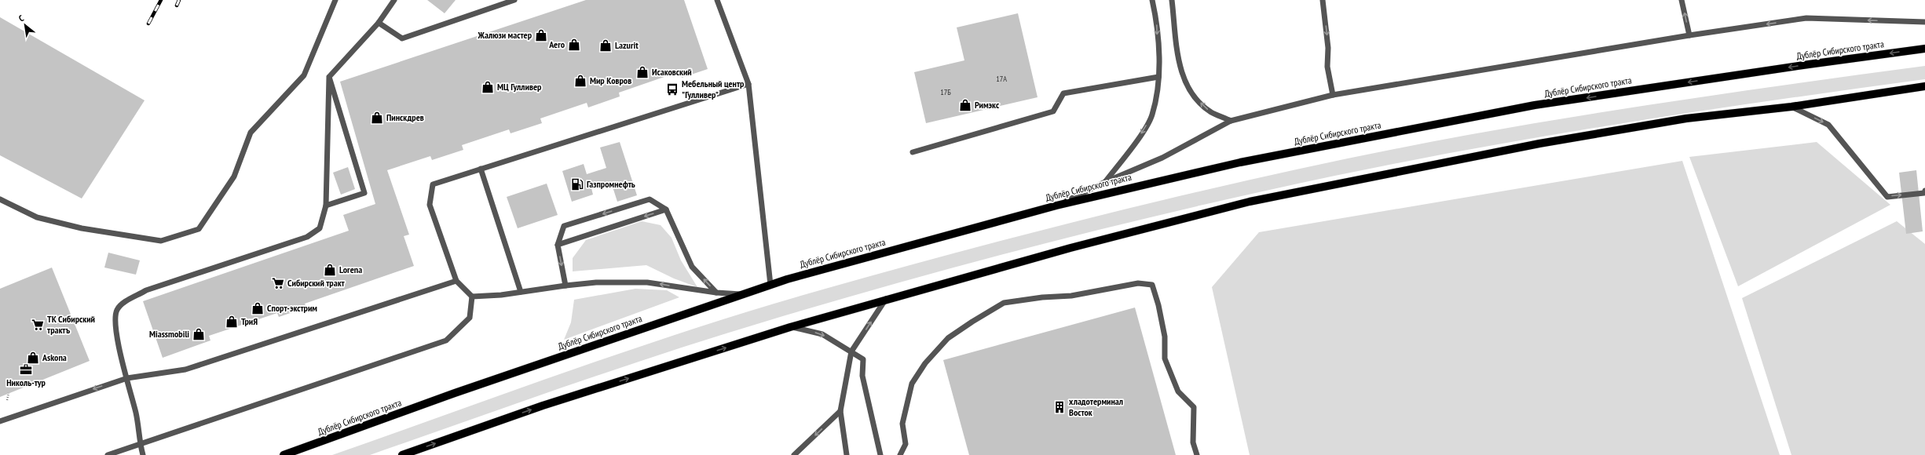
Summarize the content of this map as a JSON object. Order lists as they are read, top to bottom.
{
  "streets": {
    "main road": ["Дублёр Сибирского тракта"]
  },
  "places": {
    "shop": [
      "Жалюзи мастер",
      "Aero",
      "Lazurit",
      "Исаковский",
      "Мир Ковров",
      "МЦ Гулливер",
      "Римэкс",
      "Пинскдрев",
      "Lorena",
      "Спорт-экстрим",
      "ТриЯ",
      "Miassmobili",
      "Askona"
    ],
    "bus stop": ["Мебельный центр \"Гулливер\""],
    "fuel station": ["Газпромнефть"],
    "supermarket": ["Сибирский тракт", "ТК Сибирский трактъ"],
    "office": ["Николь-тур"],
    "building": ["хладотерминал Восток"]
  },
  "house_numbers": ["17А", "17Б"],
  "north": "top left"
}
